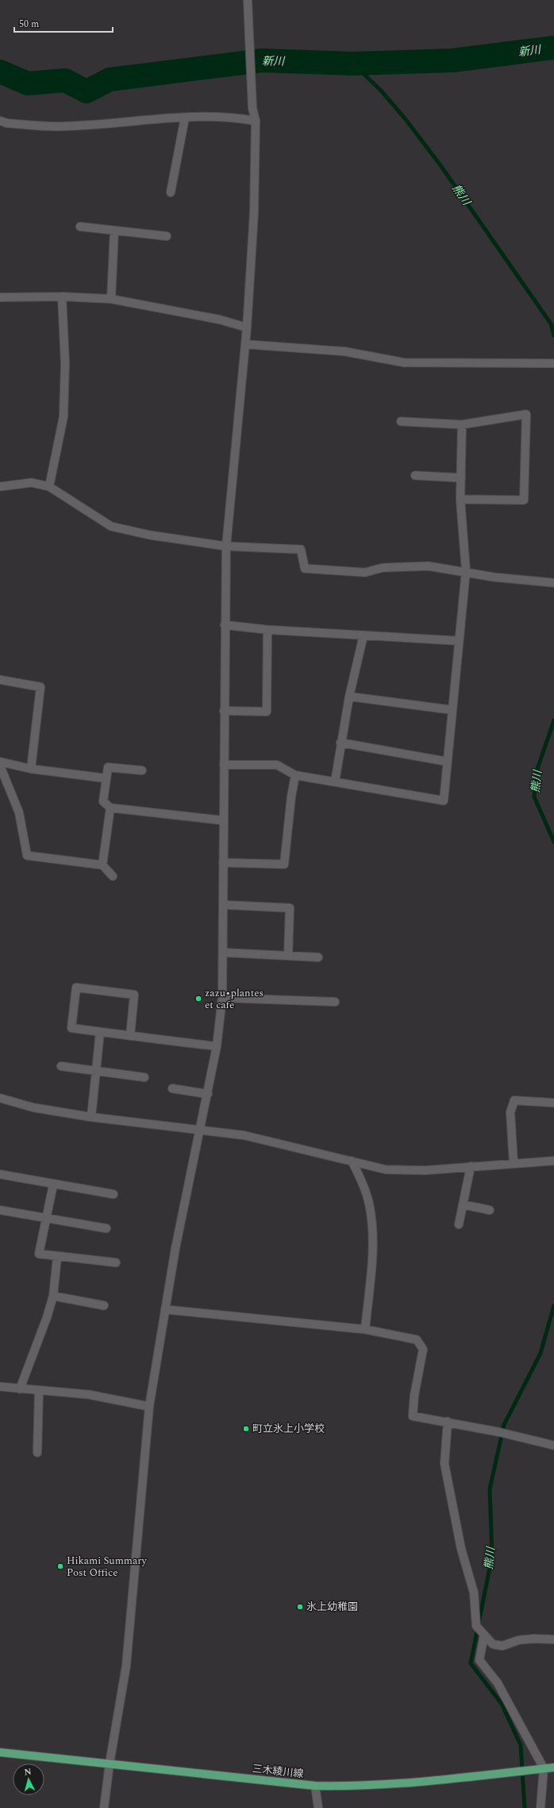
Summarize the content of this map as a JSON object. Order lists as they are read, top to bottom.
{
  "streets": {
    "main road": ["三木綾川線"]
  },
  "water": ["新川", "熊川"],
  "places": [
    "zazu•plantes et cafe",
    "町立氷上小学校",
    "Hikami Summary Post Office",
    "氷上幼稚園"
  ],
  "scale_bar": "50 m",
  "north": "top"
}
